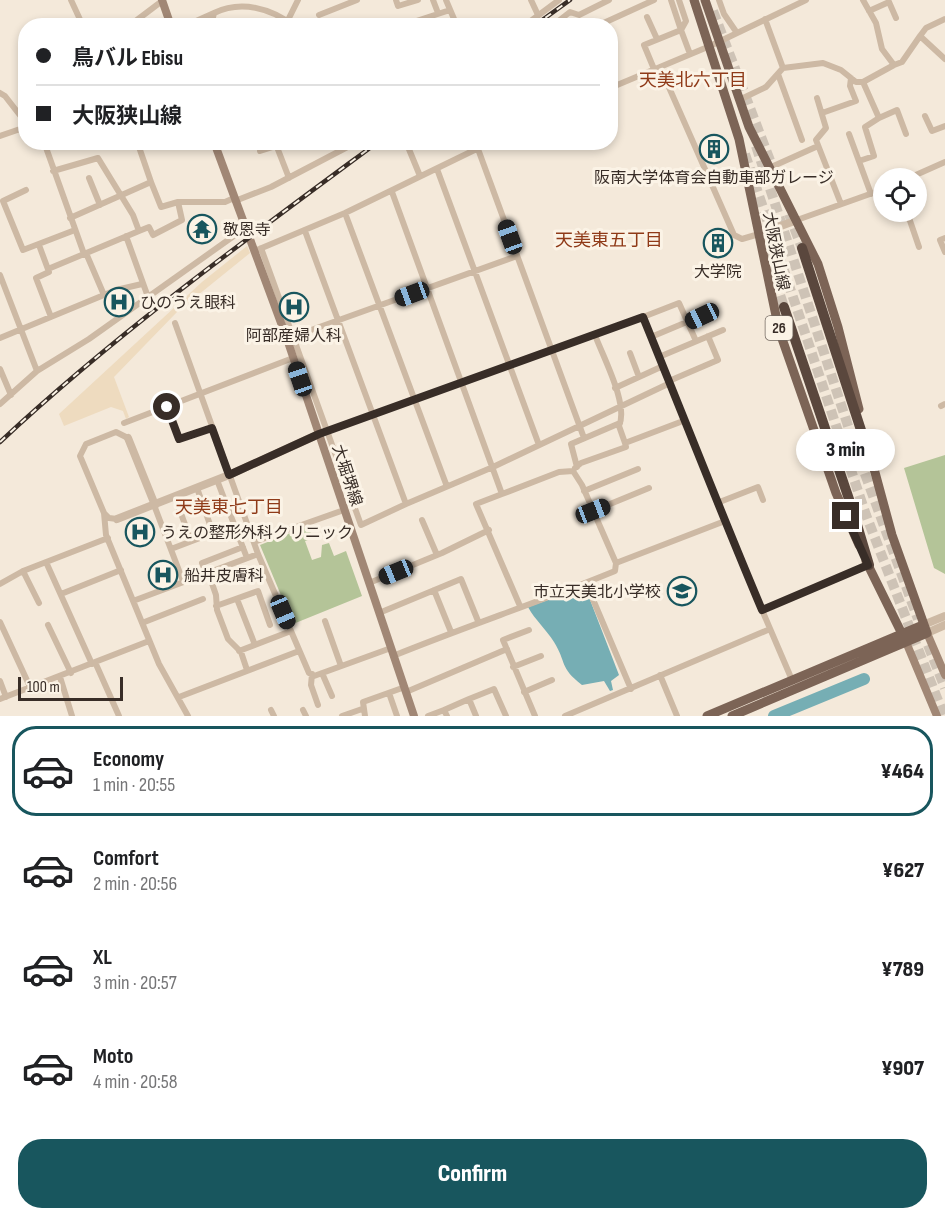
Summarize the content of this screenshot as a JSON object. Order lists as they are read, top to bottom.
{
  "streets": {
    "main road": ["大阪狭山線", "26", "大堀堺線"]
  },
  "districts": ["天美北六丁目", "天美東五丁目", "天美東七丁目"],
  "places": {
    "building": ["阪南大学体育会自動車部ガレージ", "大学院"],
    "temple": ["敬恩寺"],
    "hospital": [
      "ひのうえ眼科",
      "阿部産婦人科",
      "うえの整形外科クリニック",
      "船井皮膚科"
    ],
    "school or university": ["市立天美北小学校"]
  },
  "scale_bar": "100 m",
  "page": {
    "banner": ["鳥バル Ebisu", "大阪狭山線"],
    "bubble": "3 min",
    "scale": "100 m",
    "list": [
      {
        "name": "Economy",
        "note": "1 min · 20:55",
        "value": "¥464"
      },
      {
        "name": "Comfort",
        "note": "2 min · 20:56",
        "value": "¥627"
      },
      {
        "name": "XL",
        "note": "3 min · 20:57",
        "value": "¥789"
      },
      {
        "name": "Moto",
        "note": "4 min · 20:58",
        "value": "¥907"
      }
    ],
    "buttons": "Confirm"
  }
}
